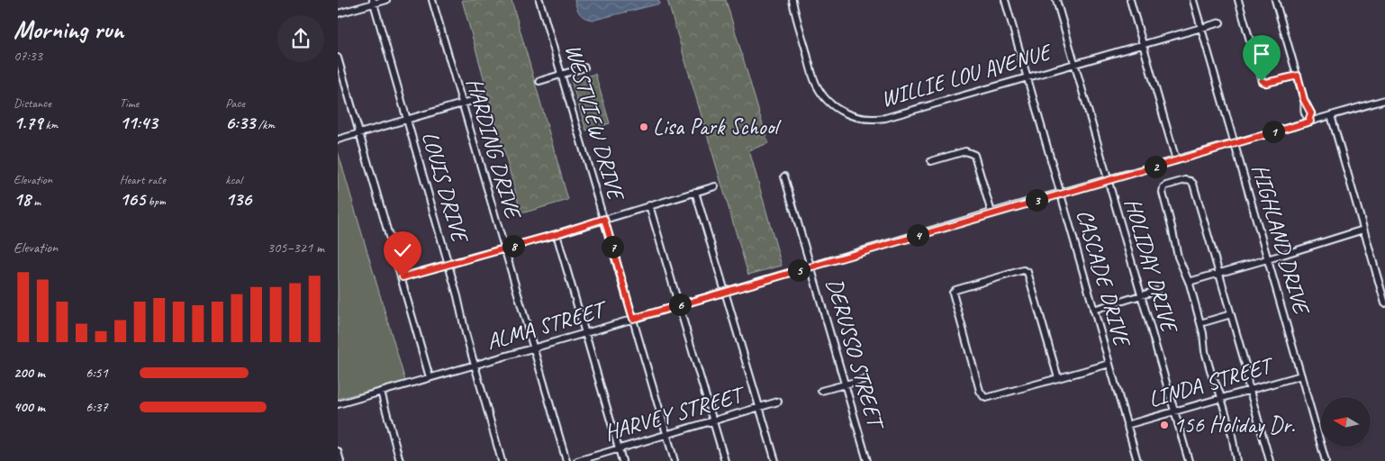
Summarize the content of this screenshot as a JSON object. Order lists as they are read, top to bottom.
{
  "streets": {
    "street": [
      "WILLIE LOU AVENUE",
      "WESTVIEW DRIVE",
      "HARDING DRIVE",
      "LOUIS DRIVE",
      "HIGHLAND DRIVE",
      "HOLIDAY DRIVE",
      "CASCADE DRIVE",
      "ALMA STREET",
      "DERUSSO STREET",
      "LINDA STREET",
      "HARVEY STREET"
    ]
  },
  "crossings": [
    ["WILLIE LOU AVENUE", "HIGHLAND DRIVE"],
    ["WILLIE LOU AVENUE", "HOLIDAY DRIVE"],
    ["WILLIE LOU AVENUE", "CASCADE DRIVE"],
    ["WESTVIEW DRIVE", "ALMA STREET"],
    ["WESTVIEW DRIVE", "HARVEY STREET"],
    ["HARDING DRIVE", "ALMA STREET"],
    ["LOUIS DRIVE", "ALMA STREET"],
    ["HIGHLAND DRIVE", "ALMA STREET"],
    ["HIGHLAND DRIVE", "LINDA STREET"],
    ["HOLIDAY DRIVE", "ALMA STREET"],
    ["HOLIDAY DRIVE", "LINDA STREET"],
    ["CASCADE DRIVE", "ALMA STREET"],
    ["CASCADE DRIVE", "LINDA STREET"],
    ["ALMA STREET", "DERUSSO STREET"]
  ],
  "places": ["Lisa Park School", "156 Holiday Dr."],
  "north": "left",
  "page": {
    "heading": ["Morning run", "07:33"],
    "stats": [
      ["Distance", "1.79 km"],
      ["Time", "11:43"],
      ["Pace", "6:33 /km"],
      ["Elevation", "18 m"],
      ["Heart rate", "165 bpm"],
      ["kcal", "136"]
    ],
    "pins": [
      "1",
      "2",
      "3",
      "4",
      "8",
      "7",
      "5",
      "6"
    ],
    "chart": ["Elevation", "305–321 m"],
    "list": [
      {
        "name": "200 m",
        "note": "6:51"
      },
      {
        "name": "400 m",
        "note": "6:37"
      }
    ]
  }
}
